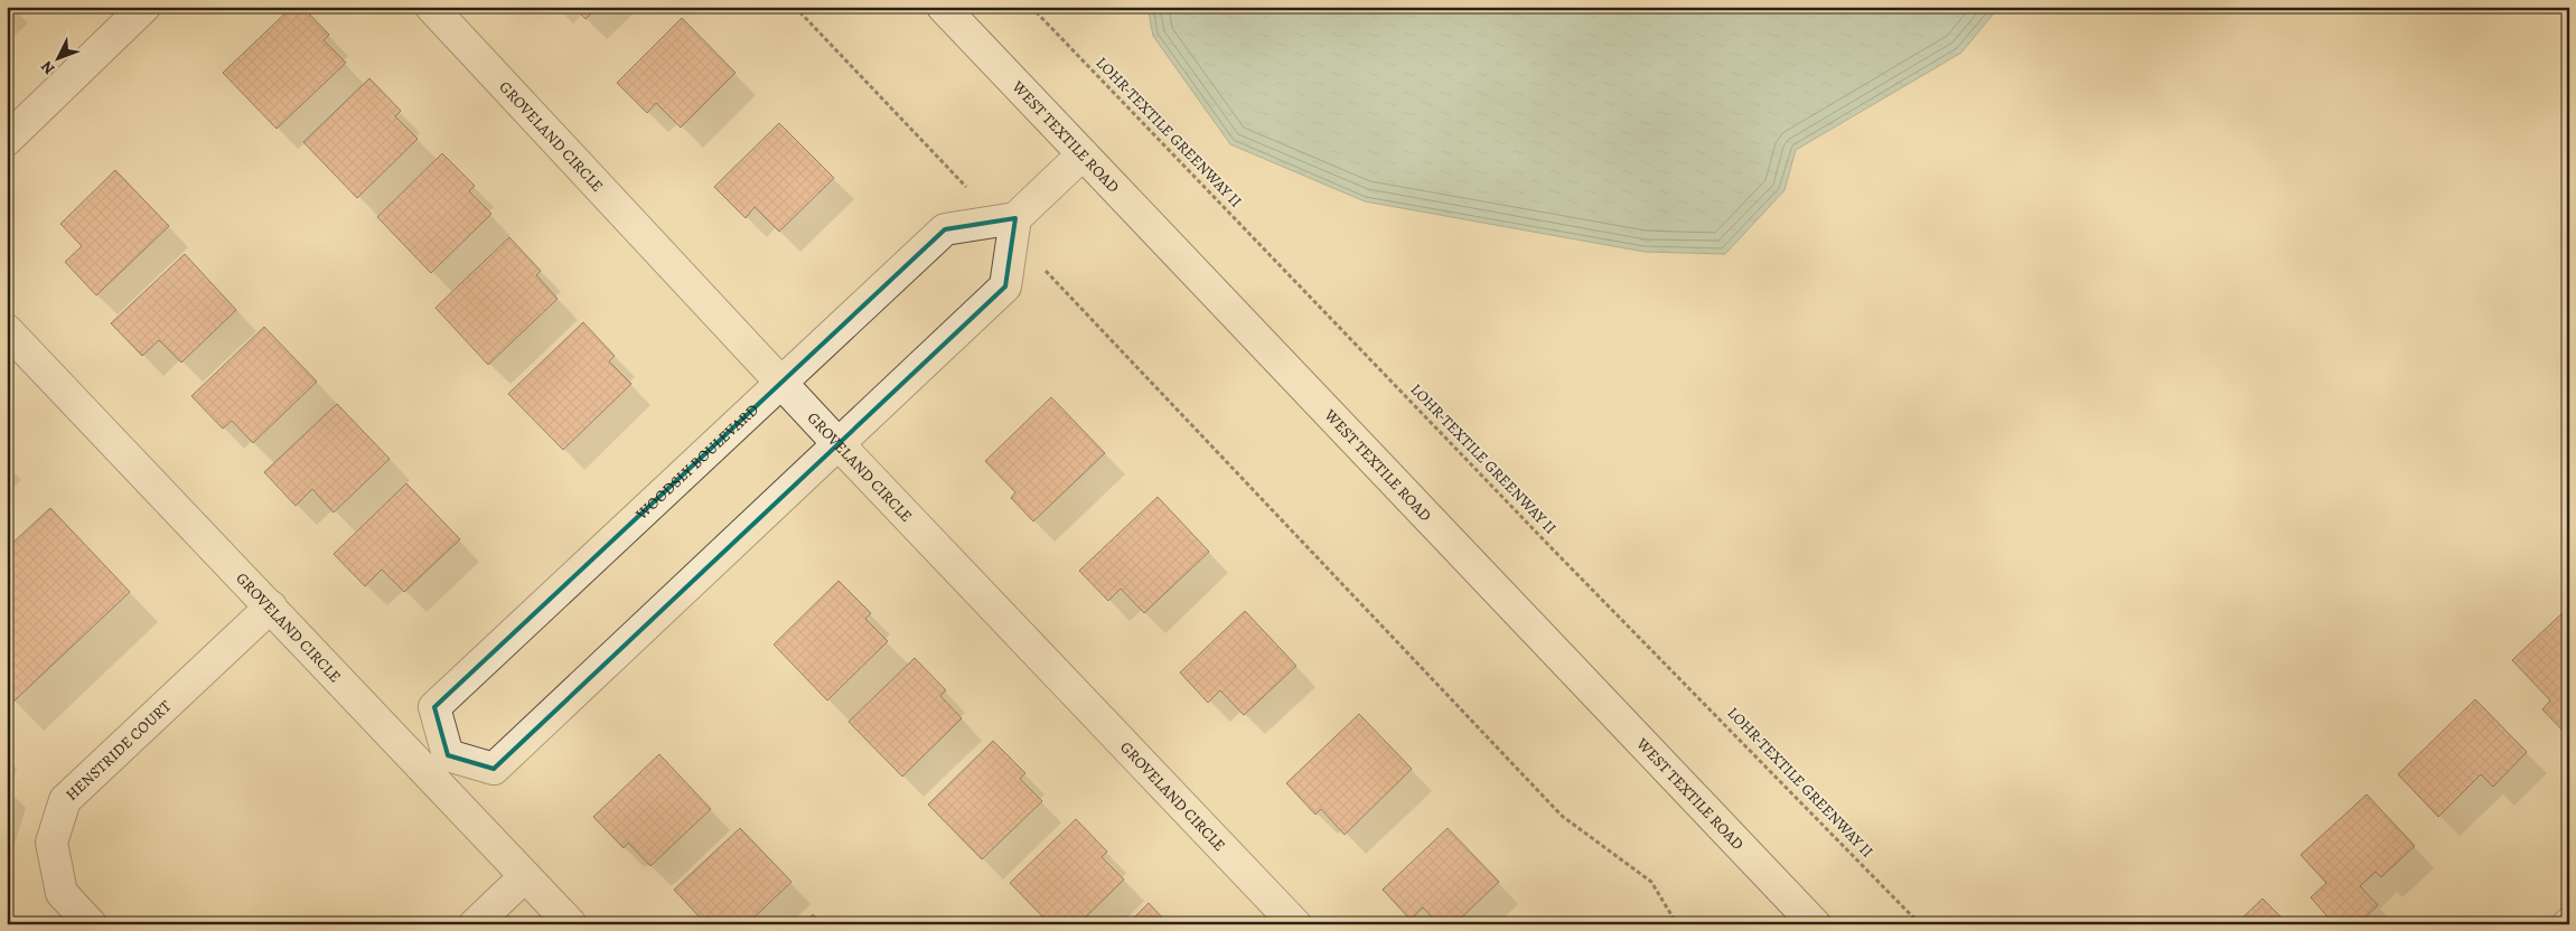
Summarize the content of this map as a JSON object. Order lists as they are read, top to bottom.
{
  "streets": {
    "street": [
      "GROVELAND CIRCLE",
      "WEST TEXTILE ROAD",
      "WOODSLY BOULEVARD",
      "HENSTRIDE COURT"
    ],
    "path": ["LOHR-TEXTILE GREENWAY II"]
  },
  "crossings": [
    ["GROVELAND CIRCLE", "WOODSLY BOULEVARD"],
    ["GROVELAND CIRCLE", "HENSTRIDE COURT"]
  ],
  "north": "bottom left"
}
